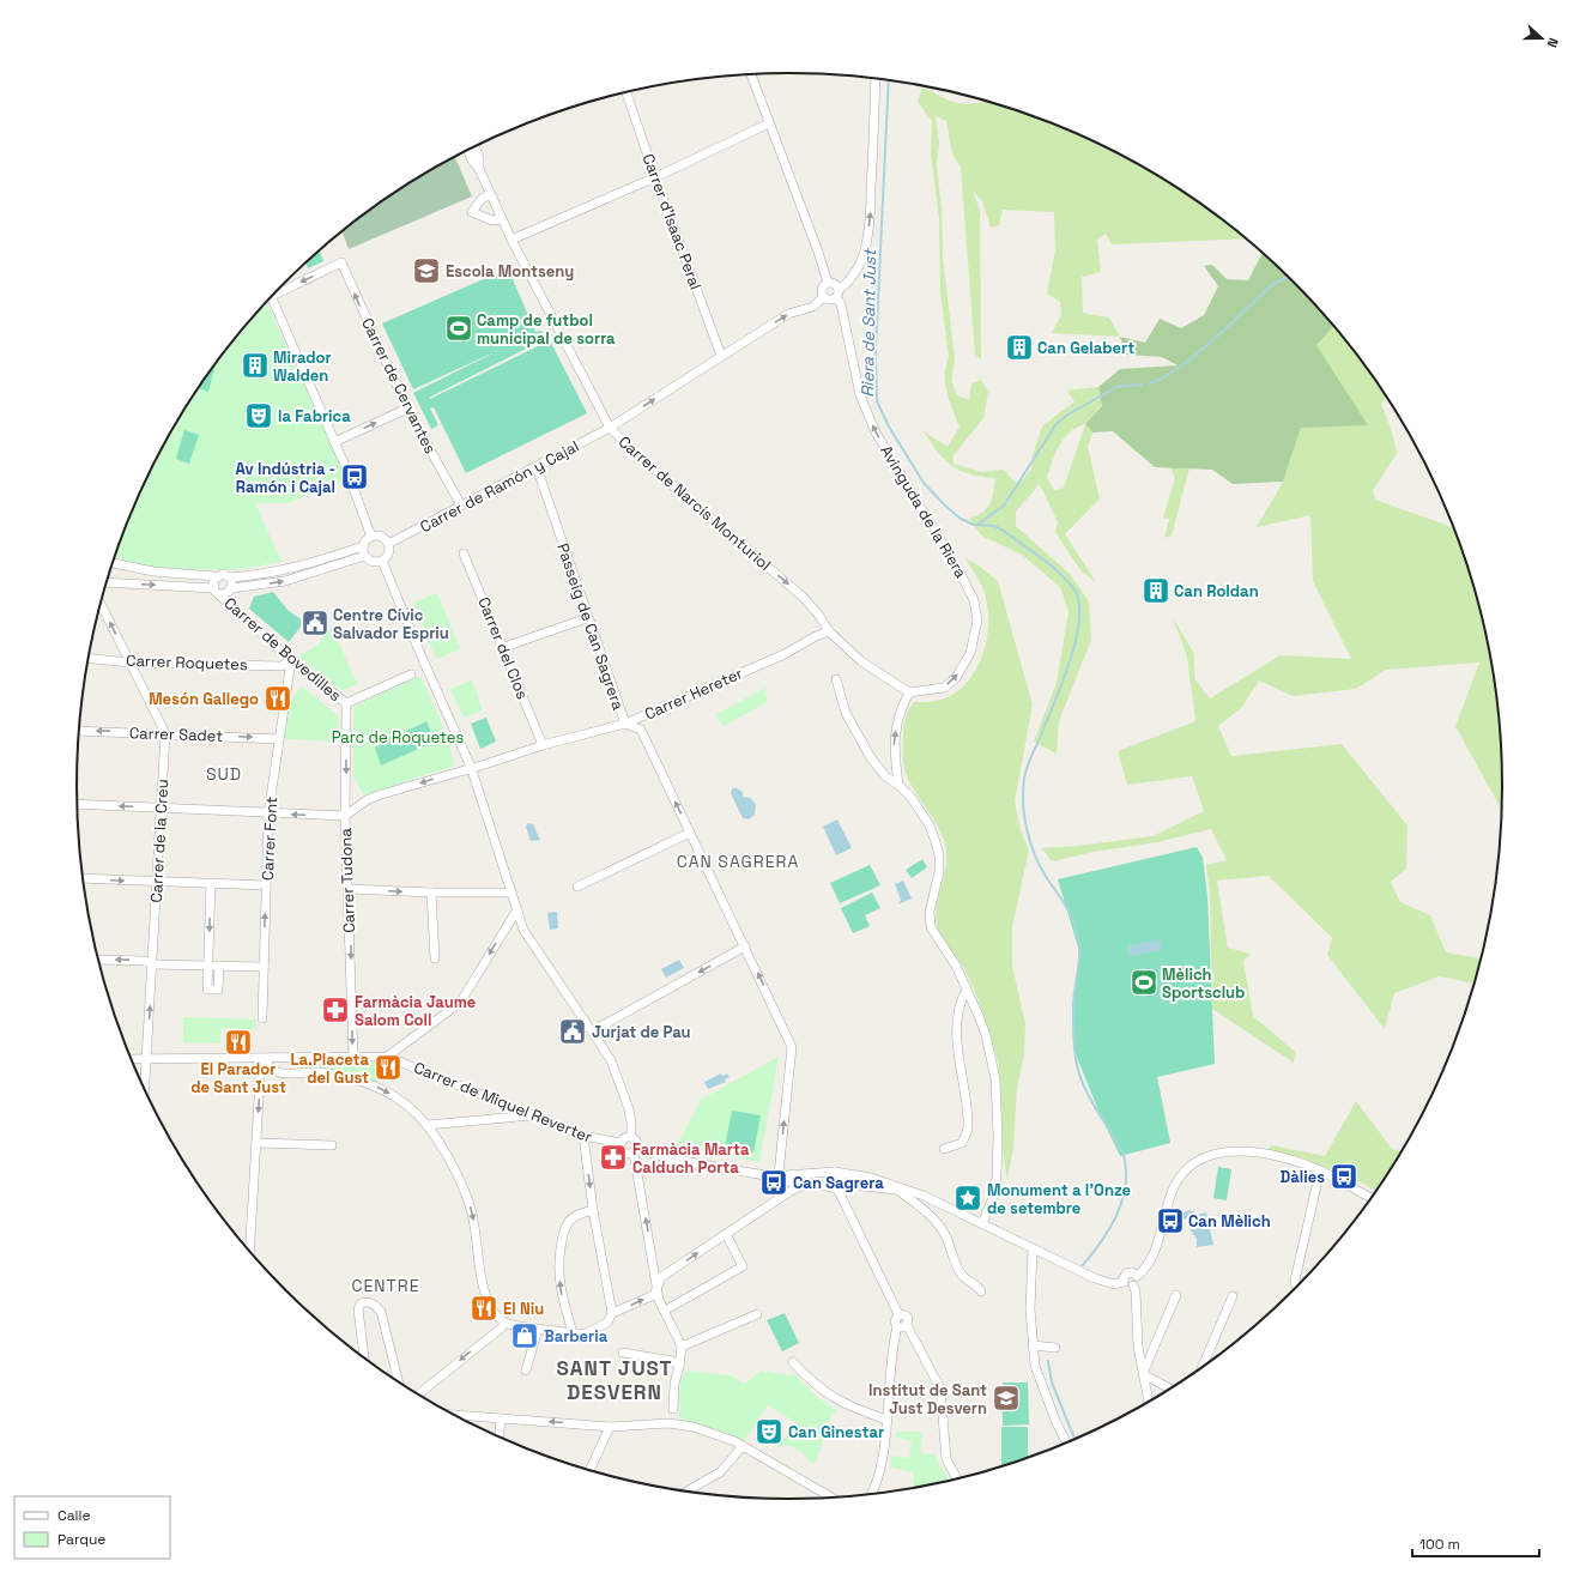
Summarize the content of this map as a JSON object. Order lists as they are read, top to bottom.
{
  "streets": {
    "street": [
      "Carrer d'Isaac Peral",
      "Carrer de Cervantes",
      "Carrer de Ramón y Cajal",
      "Carrer de Narcís Monturiol",
      "Avinguda de la Riera",
      "Passeig de Can Sagrera",
      "Carrer del Clos",
      "Carrer de Bovedilles",
      "Carrer Roquetes",
      "Carrer Hereter",
      "Carrer Sadet",
      "Carrer Font",
      "Carrer de la Creu",
      "Carrer Tudona",
      "Carrer de Miquel Reverter"
    ]
  },
  "crossings": [
    ["Carrer d'Isaac Peral", "Carrer de Ramón y Cajal"],
    ["Carrer de Cervantes", "Carrer de Ramón y Cajal"],
    ["Carrer de Ramón y Cajal", "Carrer de Narcís Monturiol"],
    ["Carrer de Ramón y Cajal", "Avinguda de la Riera"],
    ["Carrer de Ramón y Cajal", "Passeig de Can Sagrera"],
    ["Carrer de Narcís Monturiol", "Avinguda de la Riera"],
    ["Carrer de Narcís Monturiol", "Carrer Hereter"],
    ["Passeig de Can Sagrera", "Carrer Hereter"],
    ["Carrer del Clos", "Carrer Hereter"],
    ["Carrer de Bovedilles", "Carrer Roquetes"],
    ["Carrer de Bovedilles", "Carrer Font"],
    ["Carrer de Bovedilles", "Carrer Tudona"],
    ["Carrer Roquetes", "Carrer Font"],
    ["Carrer Roquetes", "Carrer de la Creu"],
    ["Carrer Hereter", "Carrer Tudona"],
    ["Carrer Sadet", "Carrer Font"],
    ["Carrer Sadet", "Carrer de la Creu"]
  ],
  "one_way": [
    "Carrer de Ramón y Cajal",
    "Carrer de Narcís Monturiol",
    "Avinguda de la Riera",
    "Passeig de Can Sagrera",
    "Carrer Tudona"
  ],
  "districts": [
    "SUD",
    "CAN SAGRERA",
    "CENTRE",
    "SANT JUST DESVERN"
  ],
  "water": ["Riera de Sant Just"],
  "parks": ["Parc de Roquetes"],
  "places": {
    "school or university": ["Escola Montseny", "Institut de Sant Just Desvern"],
    "sports": ["Camp de futbol municipal de sorra", "Mèlich Sportsclub"],
    "building": ["Can Gelabert", "Mirador Walden", "Can Roldan"],
    "theatre": ["la Fabrica", "Can Ginestar"],
    "bus stop": [
      "Av Indústria - Ramón i Cajal",
      "Dàlies",
      "Can Sagrera",
      "Can Mèlich"
    ],
    "public building": ["Centre Cívic Salvador Espriu", "Jurjat de Pau"],
    "restaurant": [
      "Mesón Gallego",
      "El Parador de Sant Just",
      "La.Placeta del Gust",
      "El Niu"
    ],
    "pharmacy": ["Farmàcia Jaume Salom Coll", "Farmàcia Marta Calduch Porta"],
    "place": ["Monument a l'Onze de setembre"],
    "shop": ["Barberia"]
  },
  "legend": ["Calle", "Parque"],
  "scale_bar": "100 m",
  "north": "right"
}
